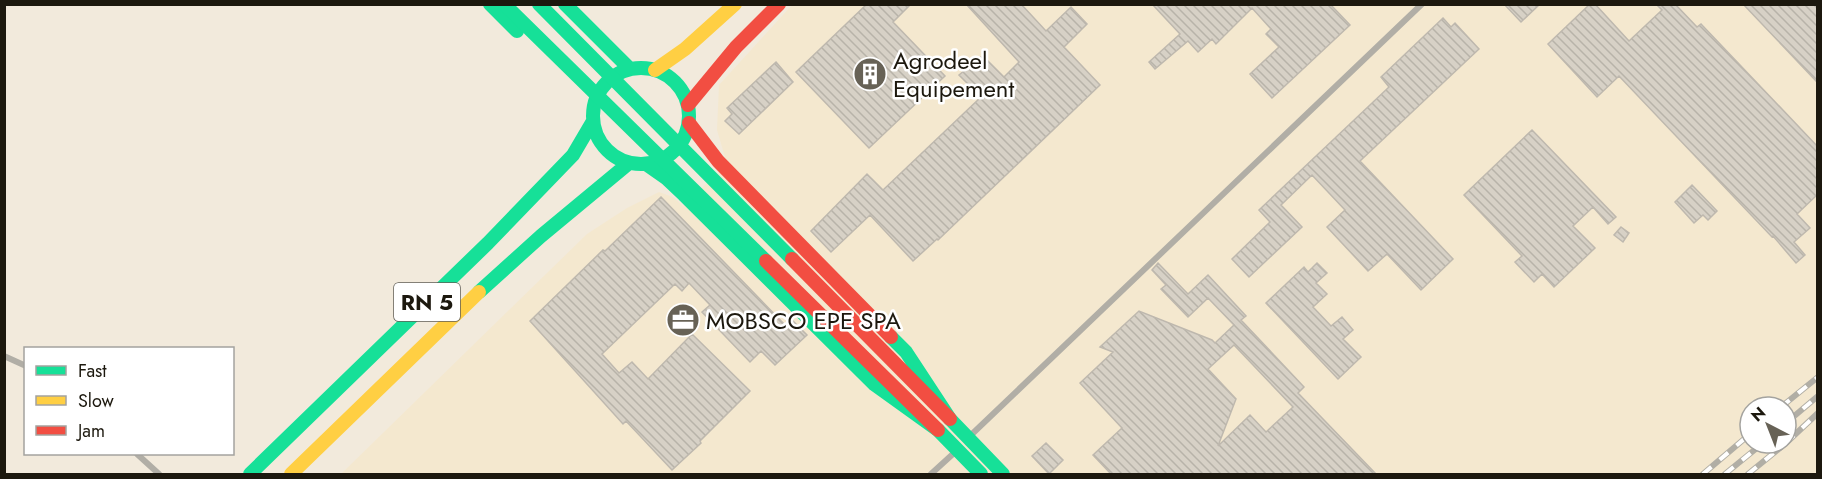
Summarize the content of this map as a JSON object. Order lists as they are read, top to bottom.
{
  "streets": {
    "highway": ["RN 5"]
  },
  "places": {
    "building": ["Agrodeel Equipement"],
    "office": ["MOBSCO EPE SPA"]
  },
  "legend": ["Fast", "Slow", "Jam"],
  "north": "top left"
}
